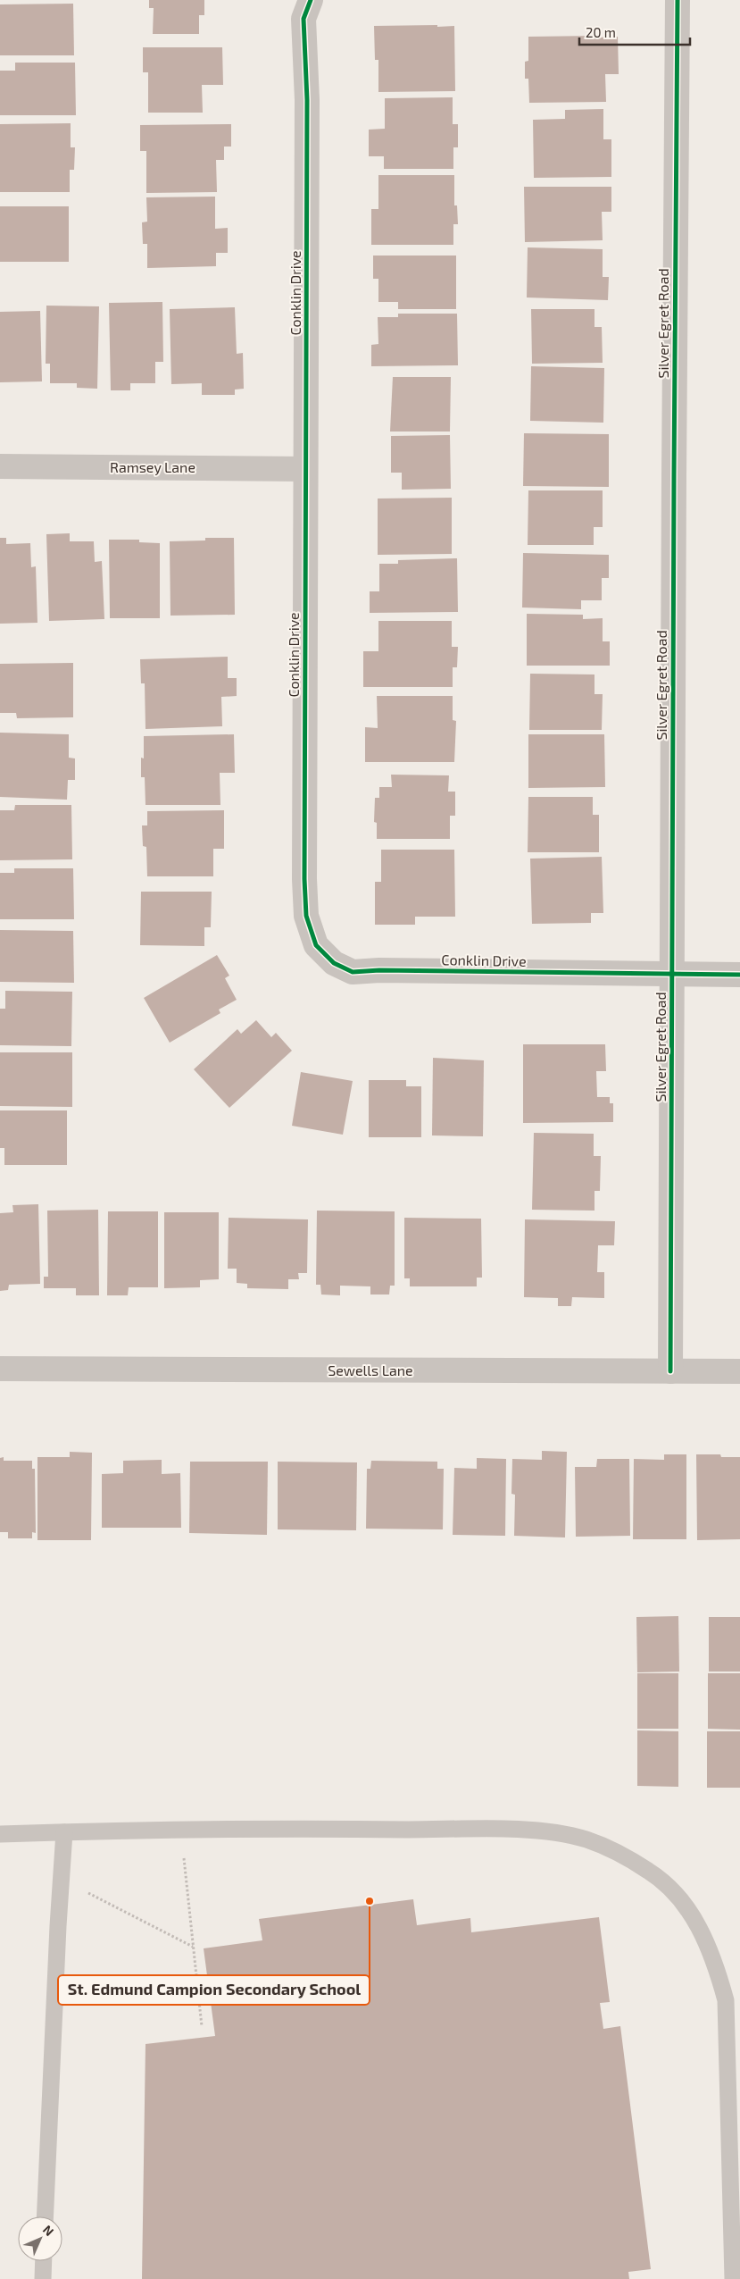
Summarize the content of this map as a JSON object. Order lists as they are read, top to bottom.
{
  "streets": {
    "street": [
      "Conklin Drive",
      "Silver Egret Road",
      "Ramsey Lane",
      "Sewells Lane"
    ]
  },
  "crossings": [
    ["Conklin Drive", "Silver Egret Road"],
    ["Conklin Drive", "Ramsey Lane"],
    ["Silver Egret Road", "Sewells Lane"]
  ],
  "places": ["St. Edmund Campion Secondary School"],
  "scale_bar": "20 m",
  "north": "top right"
}
